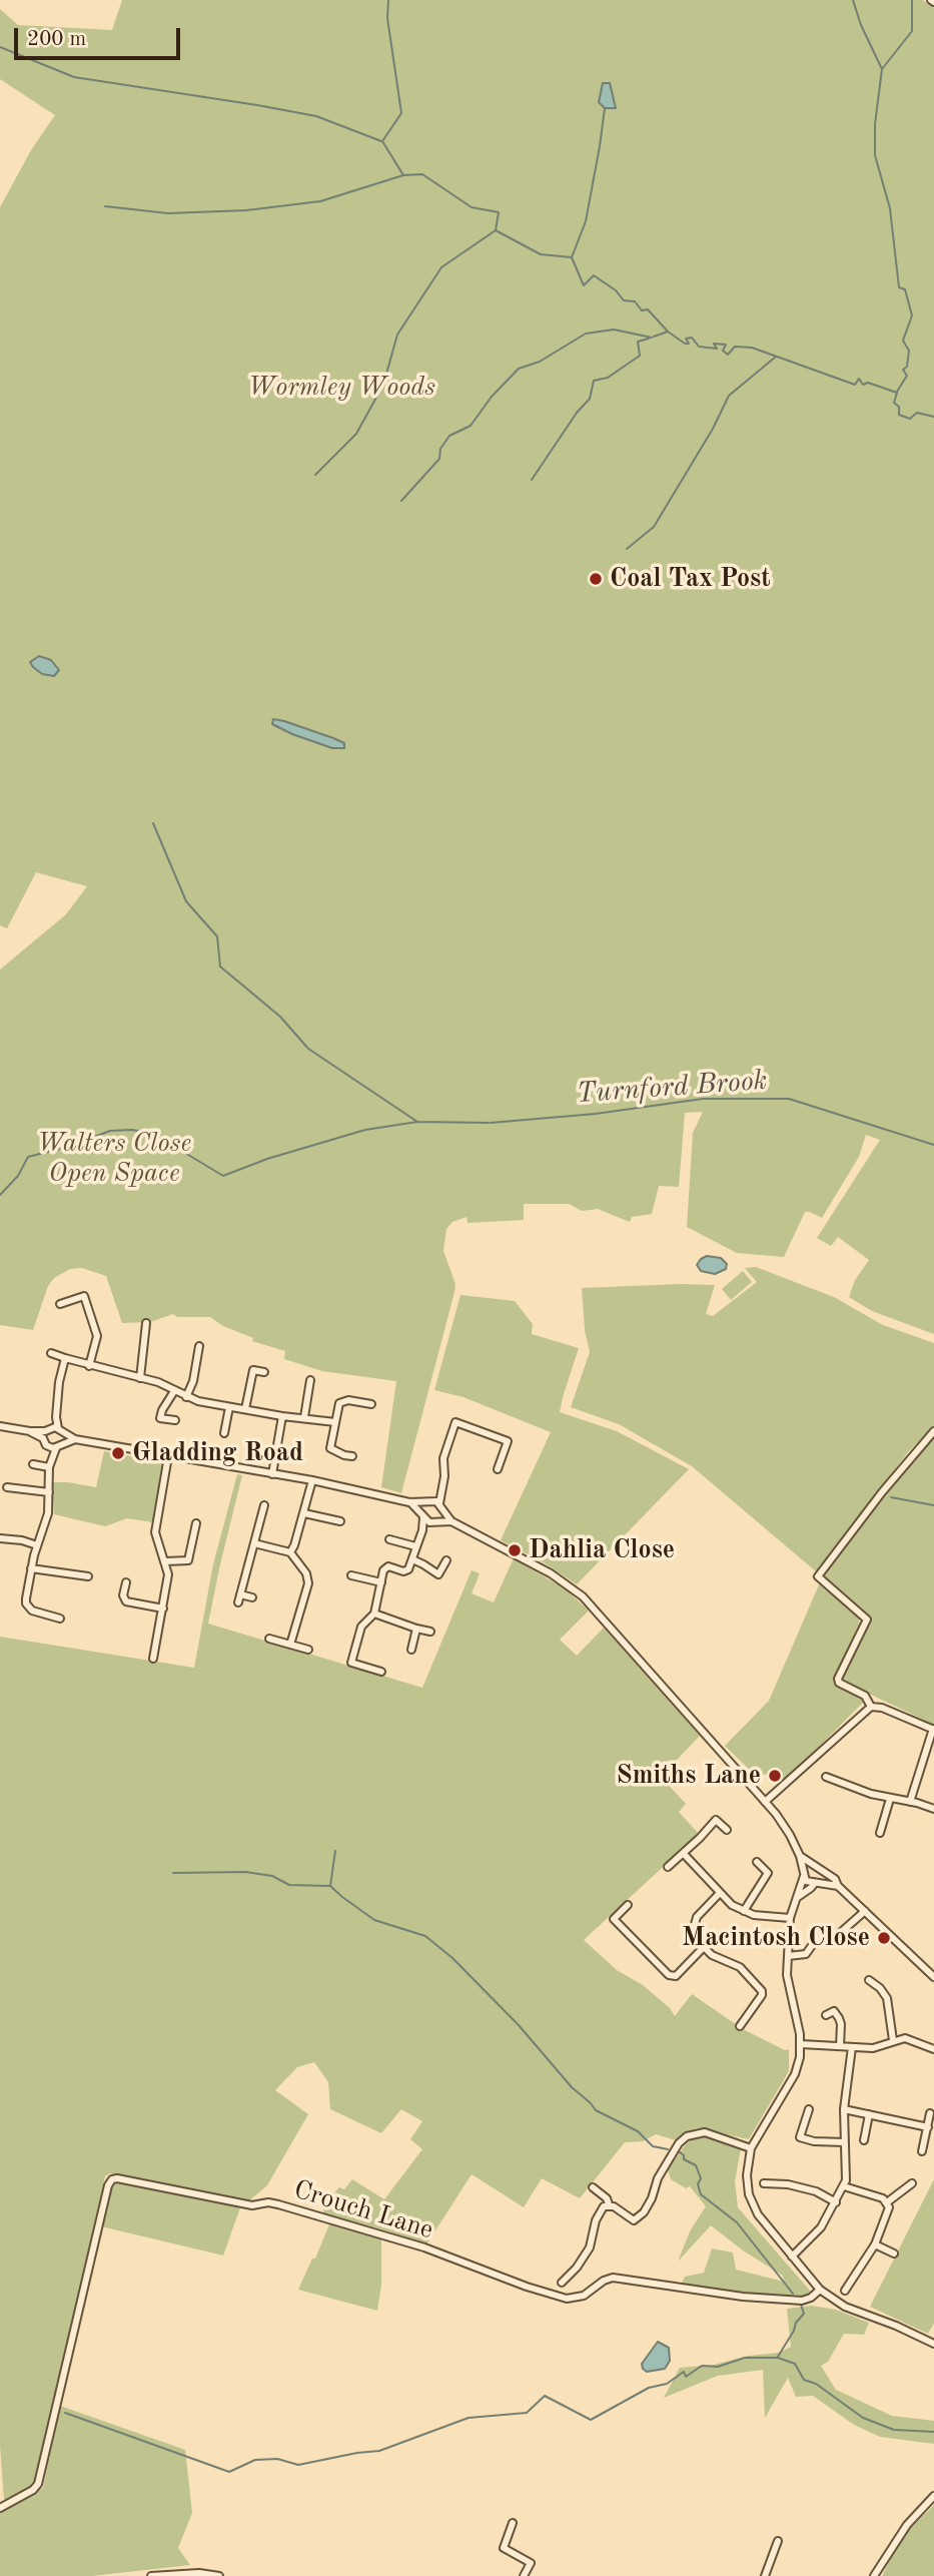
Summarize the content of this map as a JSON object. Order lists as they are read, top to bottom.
{
  "streets": {
    "street": ["Crouch Lane"]
  },
  "water": ["Turnford Brook"],
  "parks": ["Wormley Woods", "Walters Close Open Space"],
  "places": [
    "Coal Tax Post",
    "Gladding Road",
    "Dahlia Close",
    "Smiths Lane",
    "Macintosh Close"
  ],
  "scale_bar": "200 m"
}
